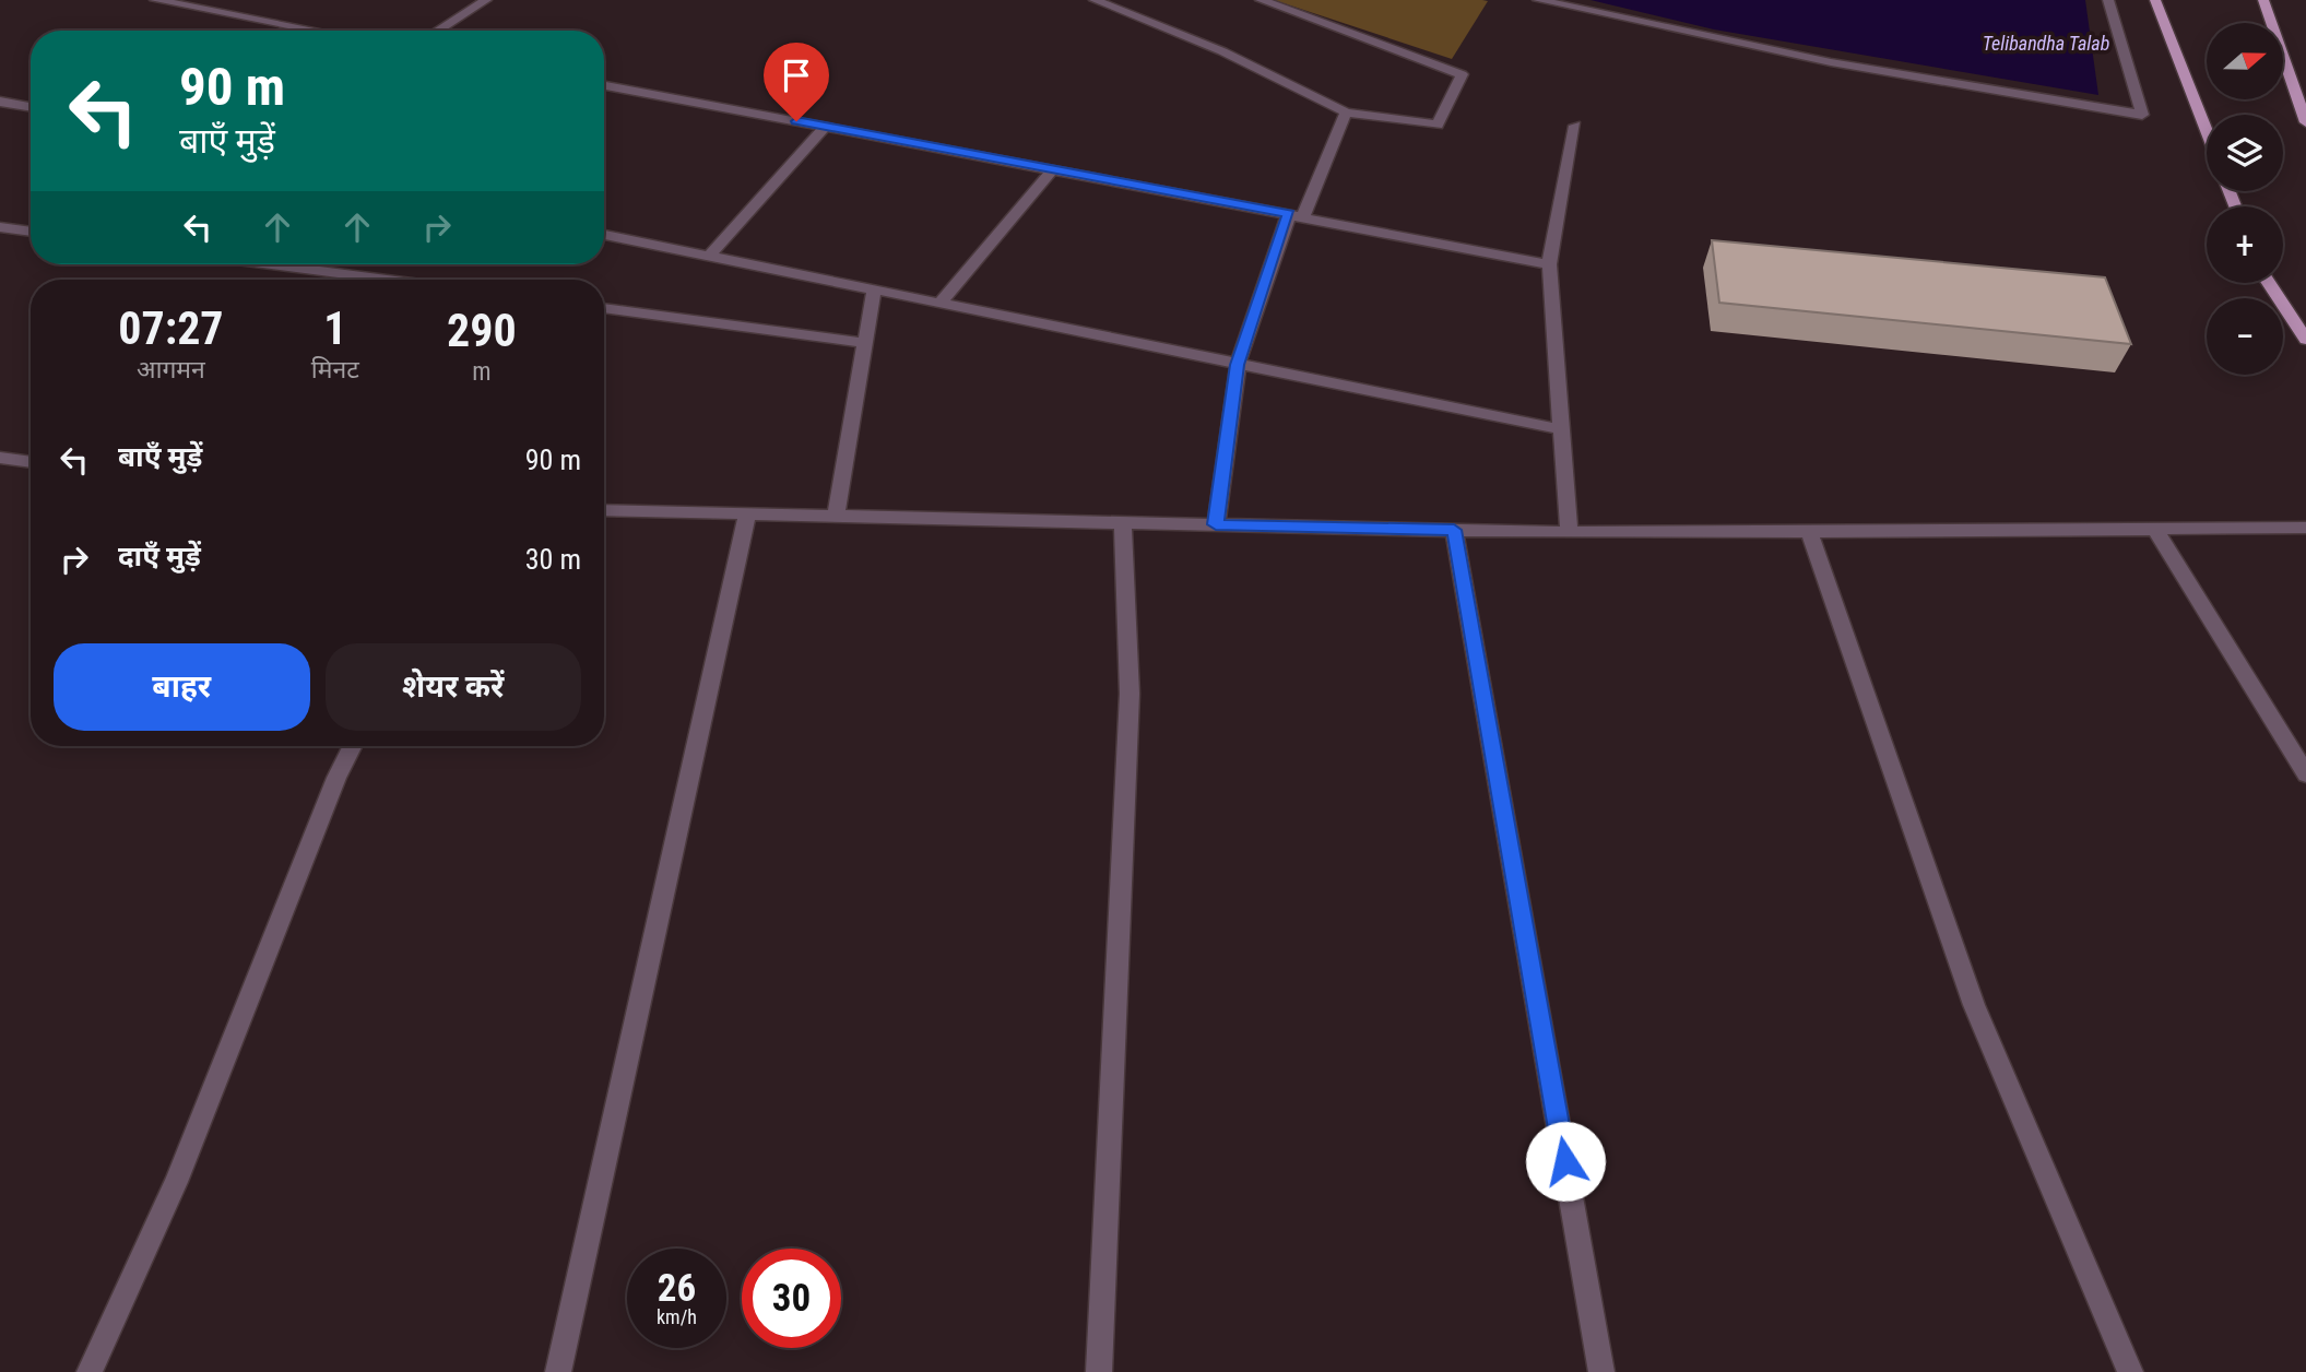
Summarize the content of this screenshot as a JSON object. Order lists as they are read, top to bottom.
{
  "water": ["Telibandha Talab"],
  "north": "right",
  "page": {
    "map_buttons": ["+", "−"],
    "turn": ["90 m", "बाएँ मुड़ें"],
    "eta": [
      "07:27",
      "आगमन",
      "1",
      "मिनट",
      "290",
      "m"
    ],
    "list": [
      {
        "name": "बाएँ मुड़ें",
        "value": "90 m"
      },
      {
        "name": "दाएँ मुड़ें",
        "value": "30 m"
      }
    ],
    "buttons": ["बाहर", "शेयर करें"],
    "speed": "26 km/h",
    "limit": "30"
  }
}
